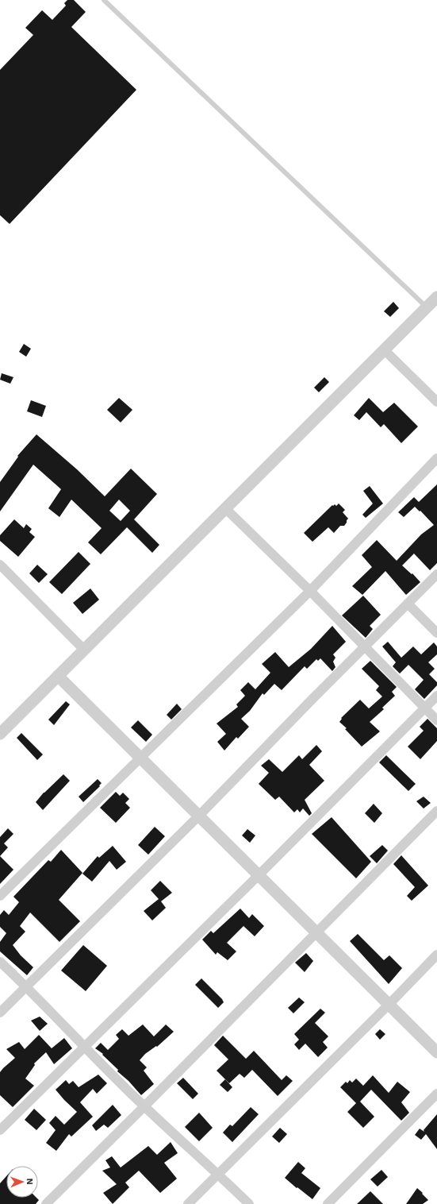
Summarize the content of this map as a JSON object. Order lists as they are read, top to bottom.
{
  "north": "right"
}
